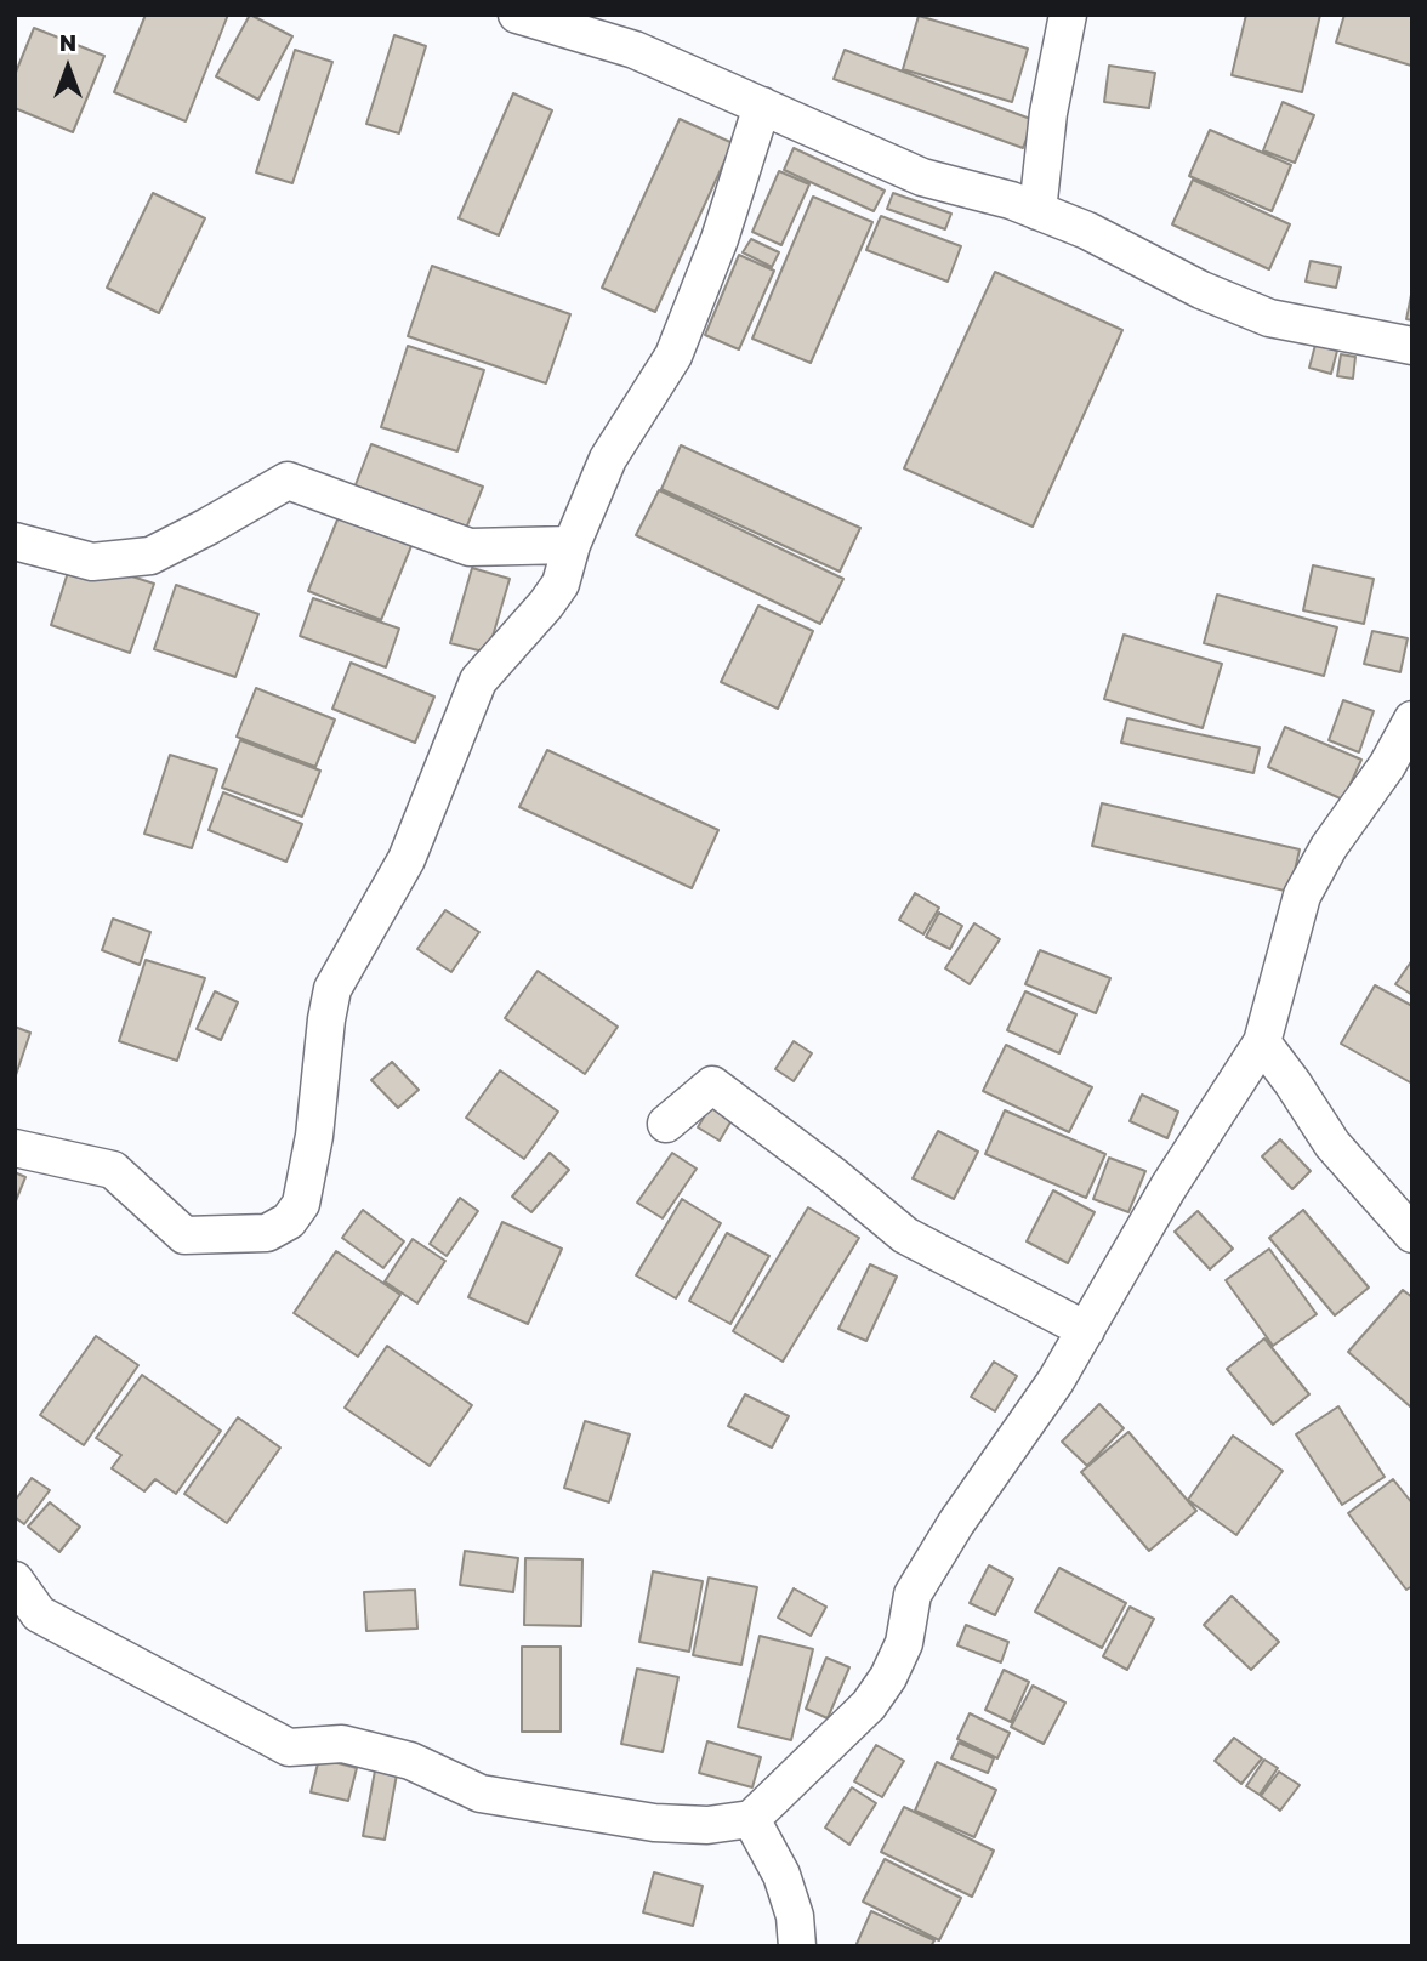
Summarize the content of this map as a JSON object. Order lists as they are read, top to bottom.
{
  "north": "top"
}
